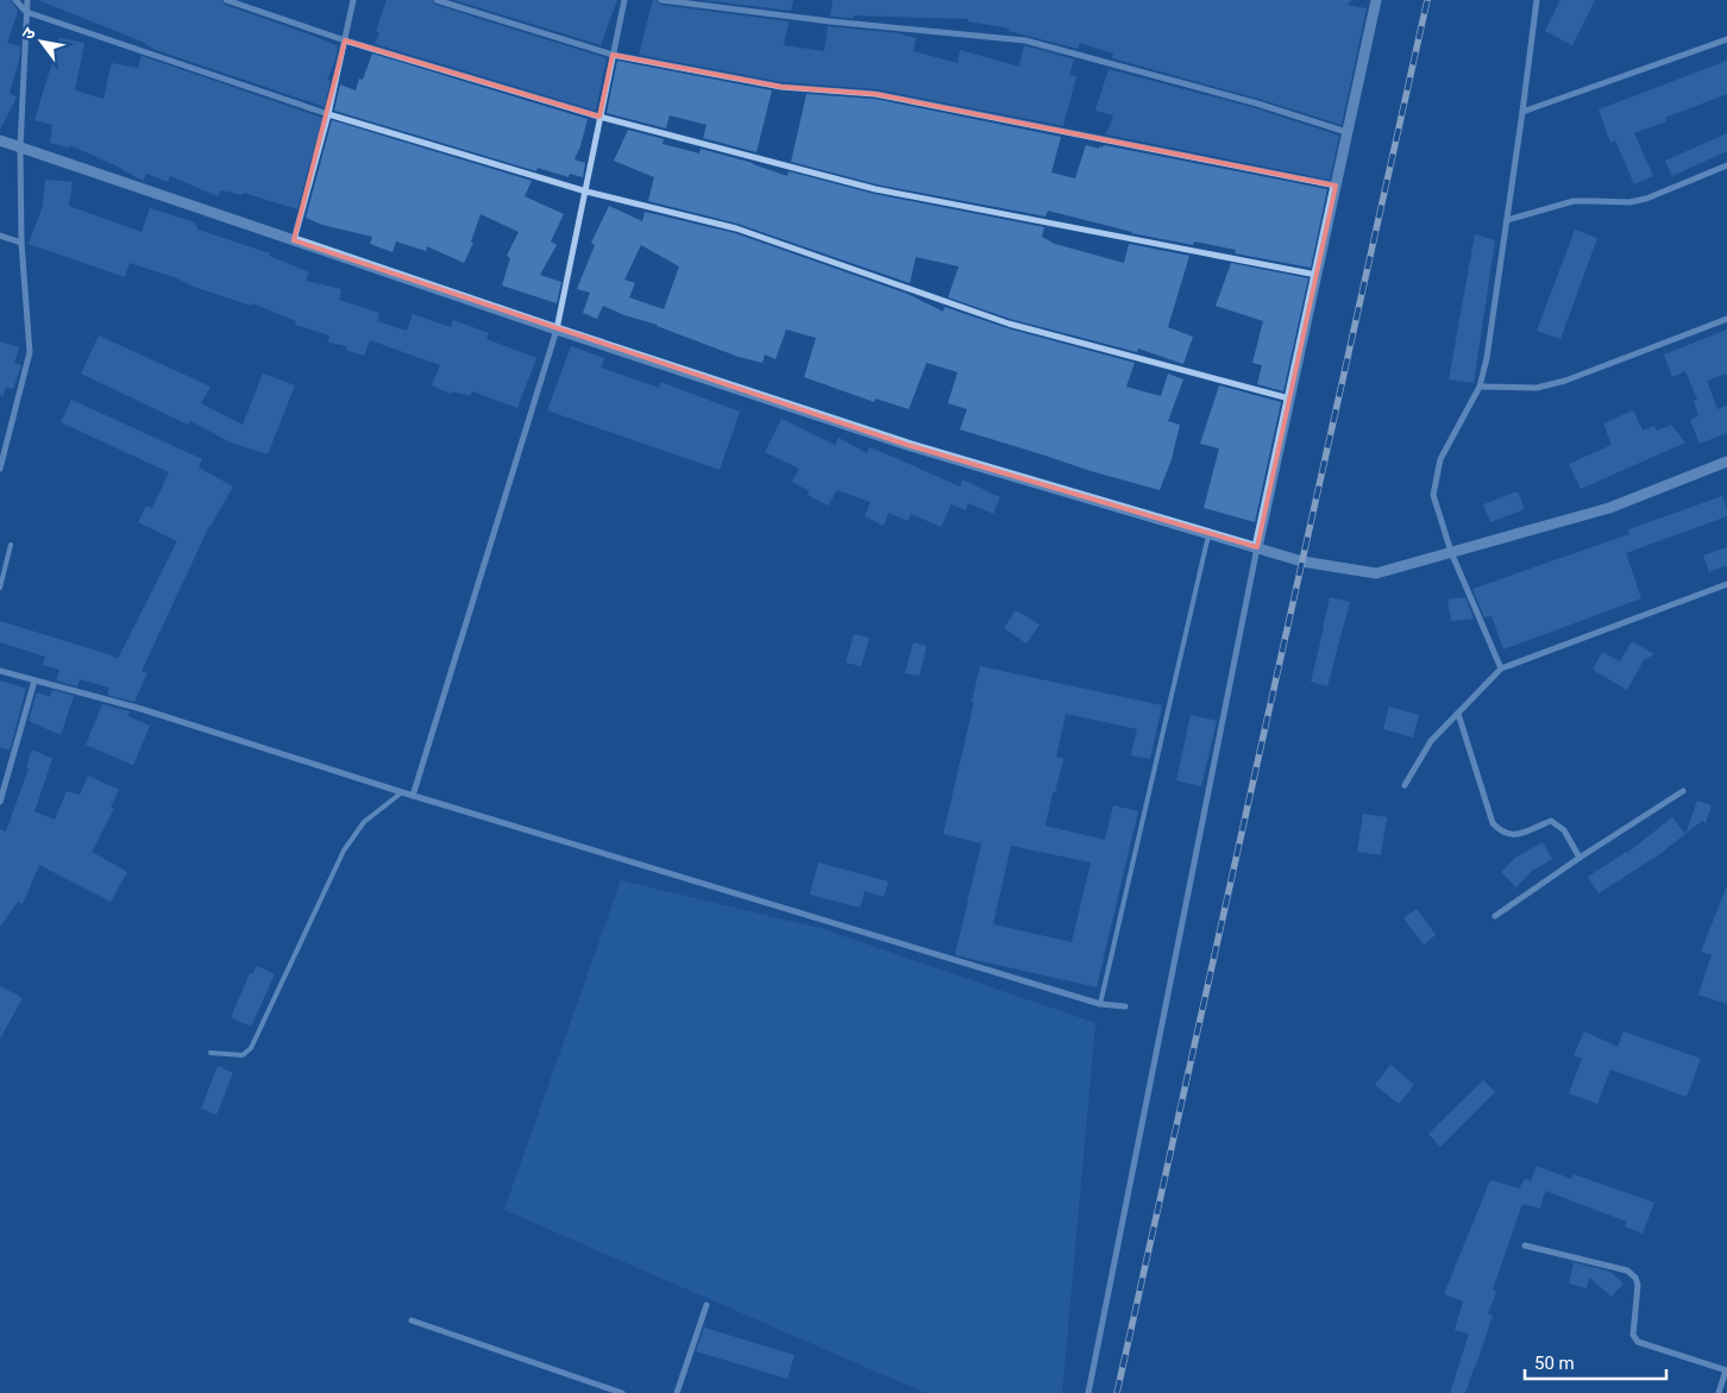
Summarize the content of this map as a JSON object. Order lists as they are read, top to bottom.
{
  "scale_bar": "50 m",
  "north": "top left"
}
